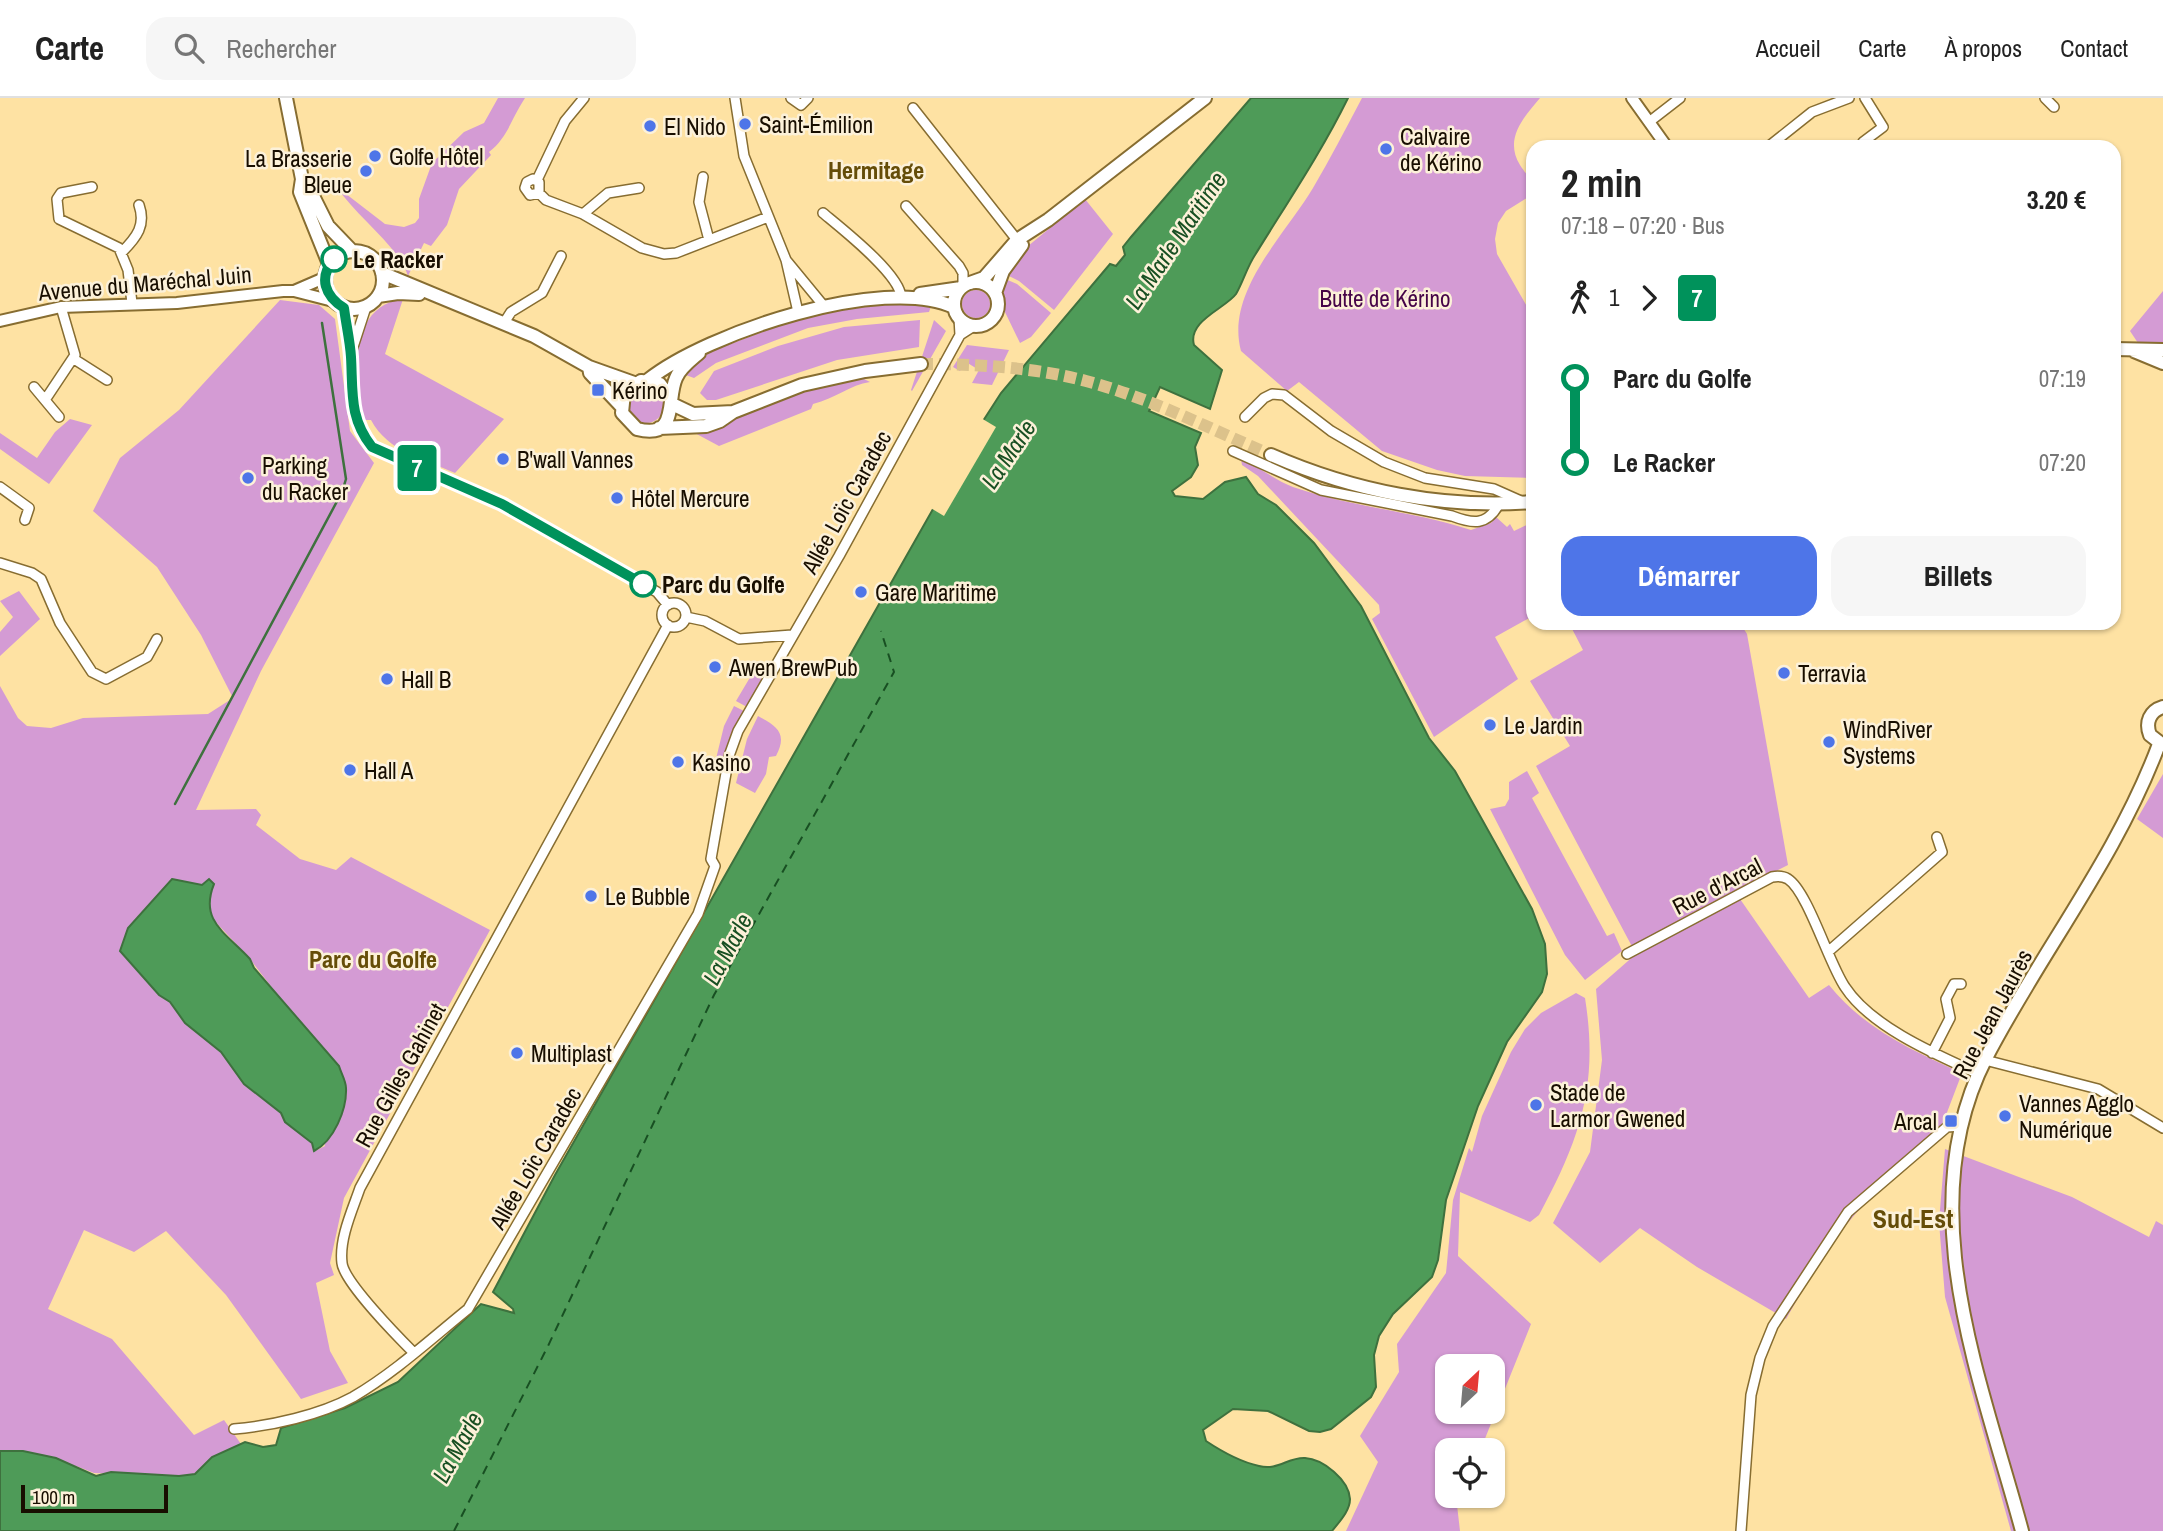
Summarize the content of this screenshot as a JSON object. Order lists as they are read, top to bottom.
{
  "streets": {
    "main road": ["Rue Jean Jaurès"],
    "street": [
      "Avenue du Maréchal Juin",
      "Allée Loïc Caradec",
      "Rue d'Arcal",
      "Rue Gilles Gahinet"
    ]
  },
  "crossings": [
    ["Allée Loïc Caradec", "Rue Gilles Gahinet"],
    ["Rue d'Arcal", "Rue Jean Jaurès"]
  ],
  "districts": ["Hermitage", "Parc du Golfe", "Sud-Est"],
  "water": ["La Marle Maritime", "La Marle"],
  "parks": ["Butte de Kérino"],
  "places": {
    "other": [
      "Saint-Émilion",
      "El Nido",
      "Calvaire de Kérino",
      "Golfe Hôtel",
      "La Brasserie Bleue",
      "Le Racker",
      "B'wall Vannes",
      "Parking du Racker",
      "Hôtel Mercure",
      "Parc du Golfe",
      "Gare Maritime",
      "Awen BrewPub",
      "Terravia",
      "Hall B",
      "Le Jardin",
      "WindRiver Systems",
      "Kasino",
      "Hall A",
      "Le Bubble",
      "Multiplast",
      "Stade de Larmor Gwened",
      "Vannes Agglo Numérique"
    ],
    "transit": ["Kérino", "Arcal"]
  },
  "lines": ["bus line 7"],
  "scale_bar": "100 m",
  "north": "top right",
  "page": {
    "header": "Carte",
    "search": "Rechercher",
    "nav": [
      "Accueil",
      "Carte",
      "À propos",
      "Contact"
    ],
    "on_map": "7",
    "heading": ["2 min", "07:18 – 07:20 · Bus", "3.20 €"],
    "legs": ["1", "7"],
    "list": [
      {
        "name": "Parc du Golfe",
        "value": "07:19"
      },
      {
        "name": "Le Racker",
        "value": "07:20"
      }
    ],
    "buttons": ["Démarrer", "Billets"],
    "scale": "100 m"
  }
}
